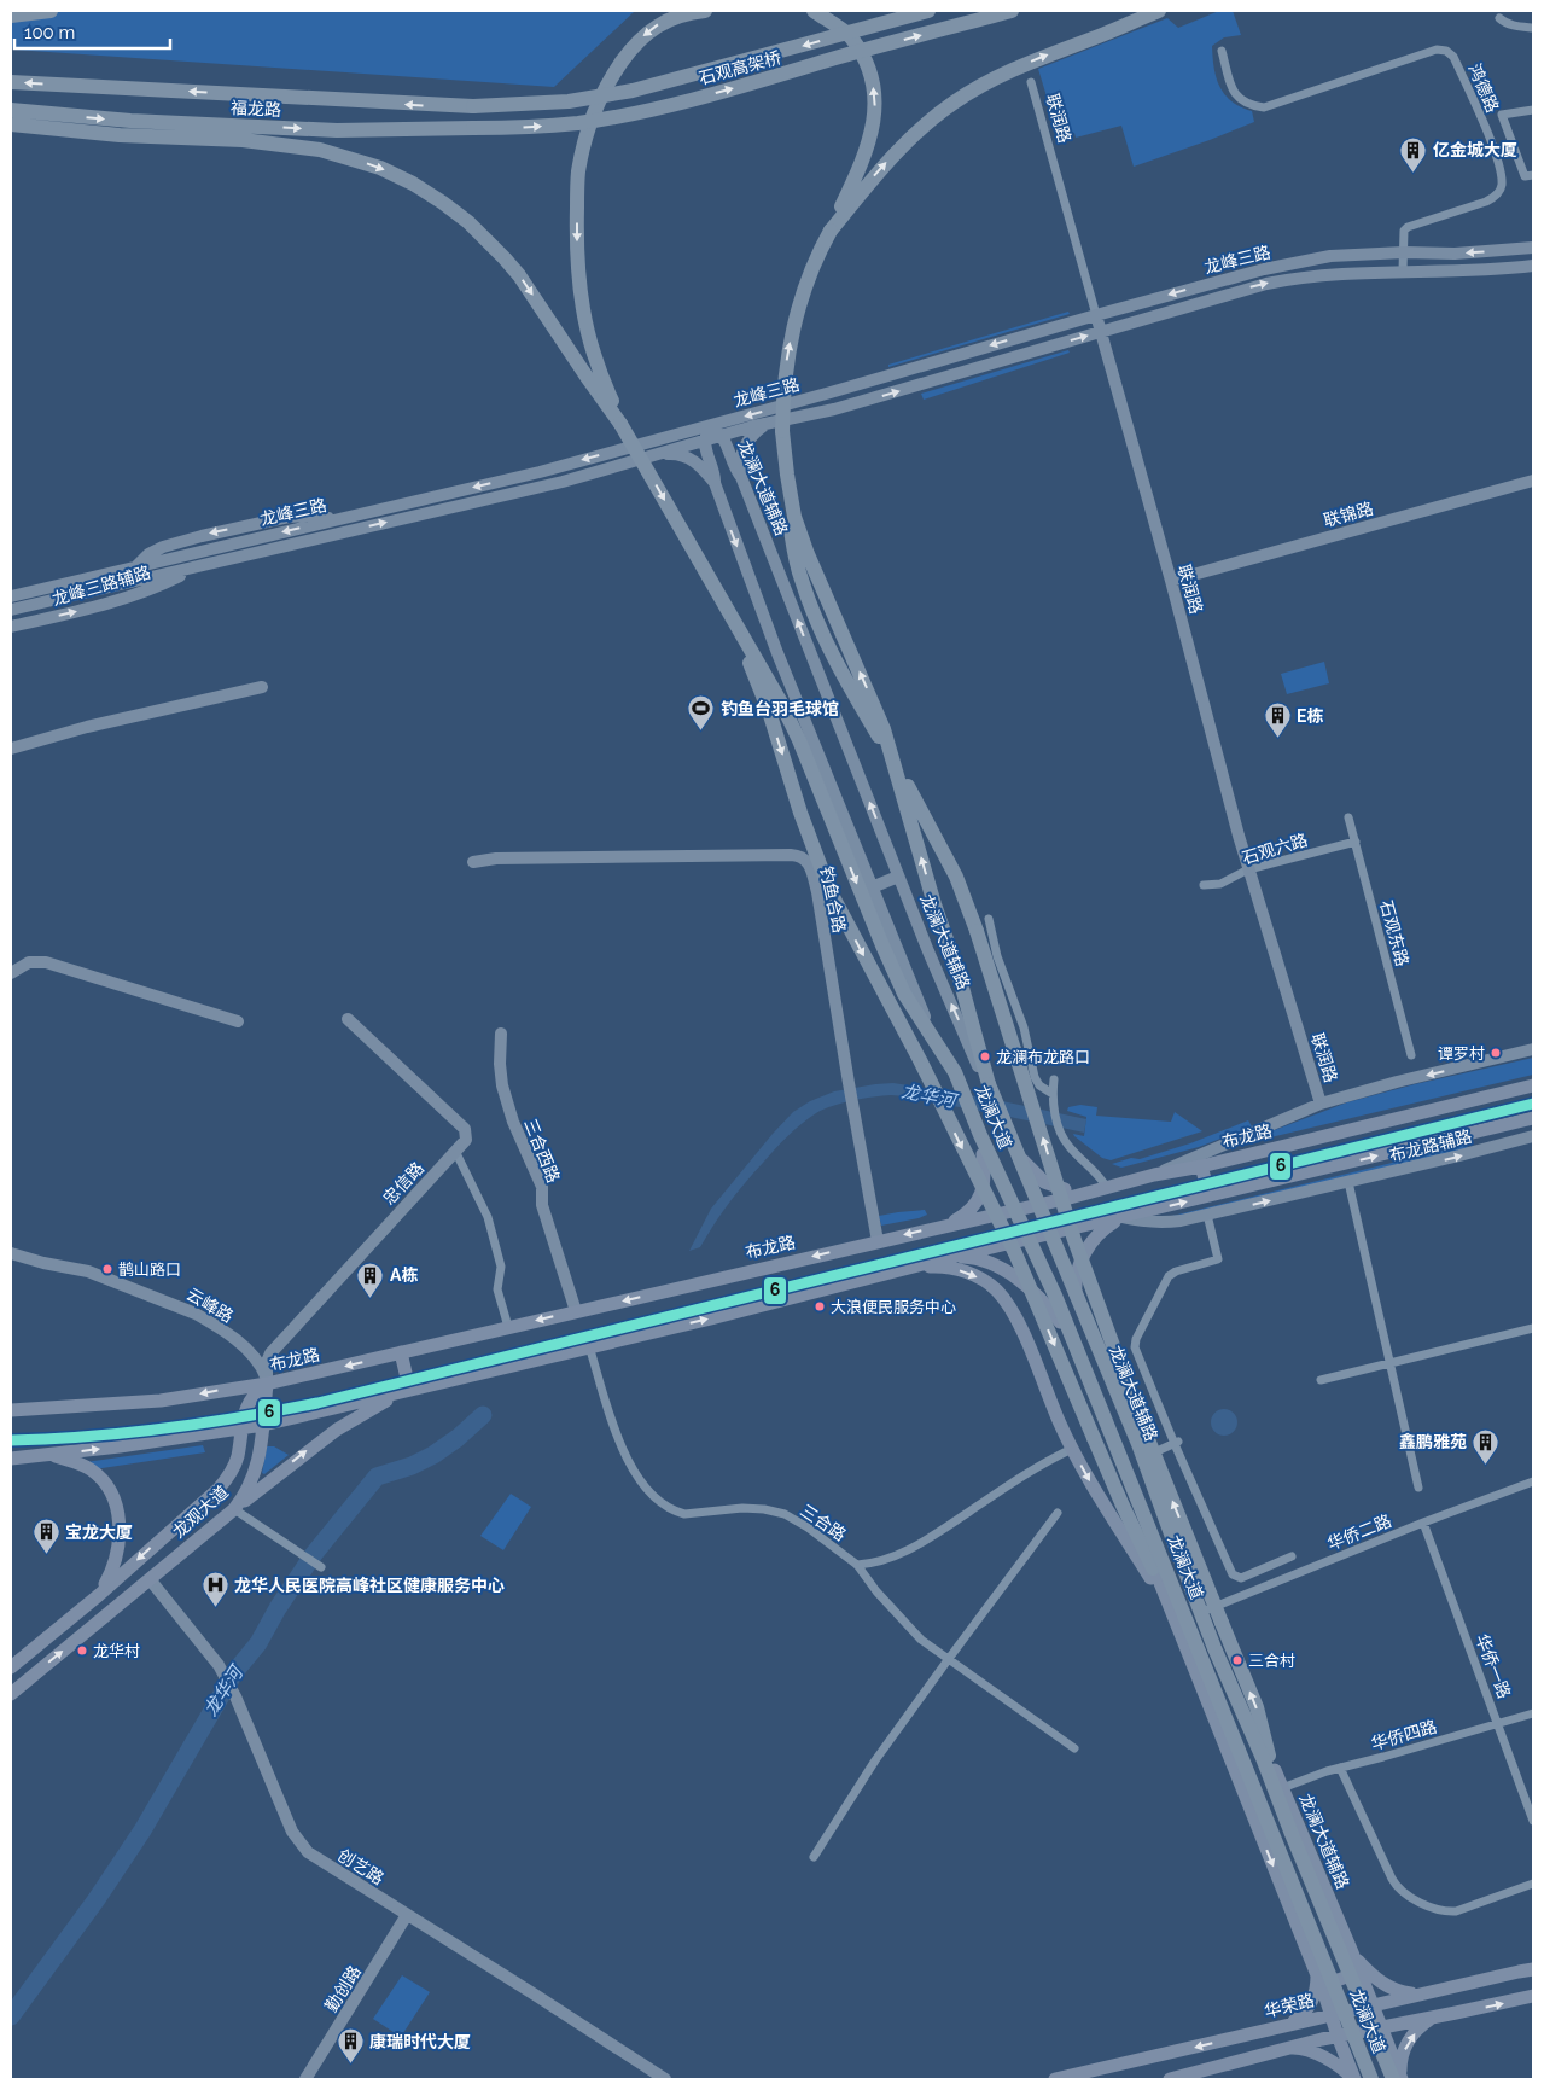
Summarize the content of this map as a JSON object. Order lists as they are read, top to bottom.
{
  "streets": {
    "highway": ["石观高架桥", "福龙路", "龙澜大道"],
    "main road": [
      "联润路",
      "龙峰三路",
      "龙澜大道辅路",
      "联锦路",
      "龙峰三路辅路",
      "钓鱼合路",
      "布龙路",
      "布龙路辅路",
      "三合西路",
      "忠信路",
      "云峰路",
      "龙观大道",
      "创艺路",
      "勤创路",
      "华荣路"
    ],
    "street": [
      "鸿德路",
      "石观六路",
      "石观东路",
      "三合路",
      "华侨二路",
      "华侨一路",
      "华侨四路"
    ]
  },
  "crossings": [
    ["石观高架桥", "福龙路"],
    ["鸿德路", "龙峰三路"],
    ["联润路", "龙峰三路"],
    ["联润路", "联锦路"],
    ["联润路", "石观六路"],
    ["龙峰三路", "龙澜大道辅路"],
    ["龙峰三路", "龙峰三路辅路"],
    ["龙澜大道辅路", "龙澜大道"],
    ["龙澜大道辅路", "布龙路"],
    ["龙澜大道辅路", "华侨二路"],
    ["龙澜大道辅路", "华侨四路"],
    ["龙澜大道辅路", "华荣路"],
    ["石观六路", "石观东路"],
    ["钓鱼合路", "布龙路"],
    ["布龙路", "三合西路"],
    ["布龙路", "忠信路"],
    ["布龙路", "云峰路"],
    ["布龙路", "龙观大道"],
    ["忠信路", "云峰路"],
    ["忠信路", "龙观大道"],
    ["云峰路", "龙观大道"],
    ["龙观大道", "创艺路"],
    ["华侨二路", "华侨一路"],
    ["华侨一路", "华侨四路"],
    ["创艺路", "勤创路"]
  ],
  "one_way": ["龙峰三路辅路"],
  "water": ["龙华河"],
  "places": {
    "building": [
      "亿金城大厦",
      "E栋",
      "A栋",
      "鑫鹏雅苑",
      "宝龙大厦",
      "康瑞时代大厦"
    ],
    "sports": ["钓鱼台羽毛球馆"],
    "other": [
      "谭罗村",
      "龙澜布龙路口",
      "鹊山路口",
      "大浪便民服务中心",
      "龙华村",
      "三合村"
    ],
    "hospital": ["龙华人民医院高峰社区健康服务中心"]
  },
  "lines": ["transit line 6"],
  "scale_bar": "100 m"
}
